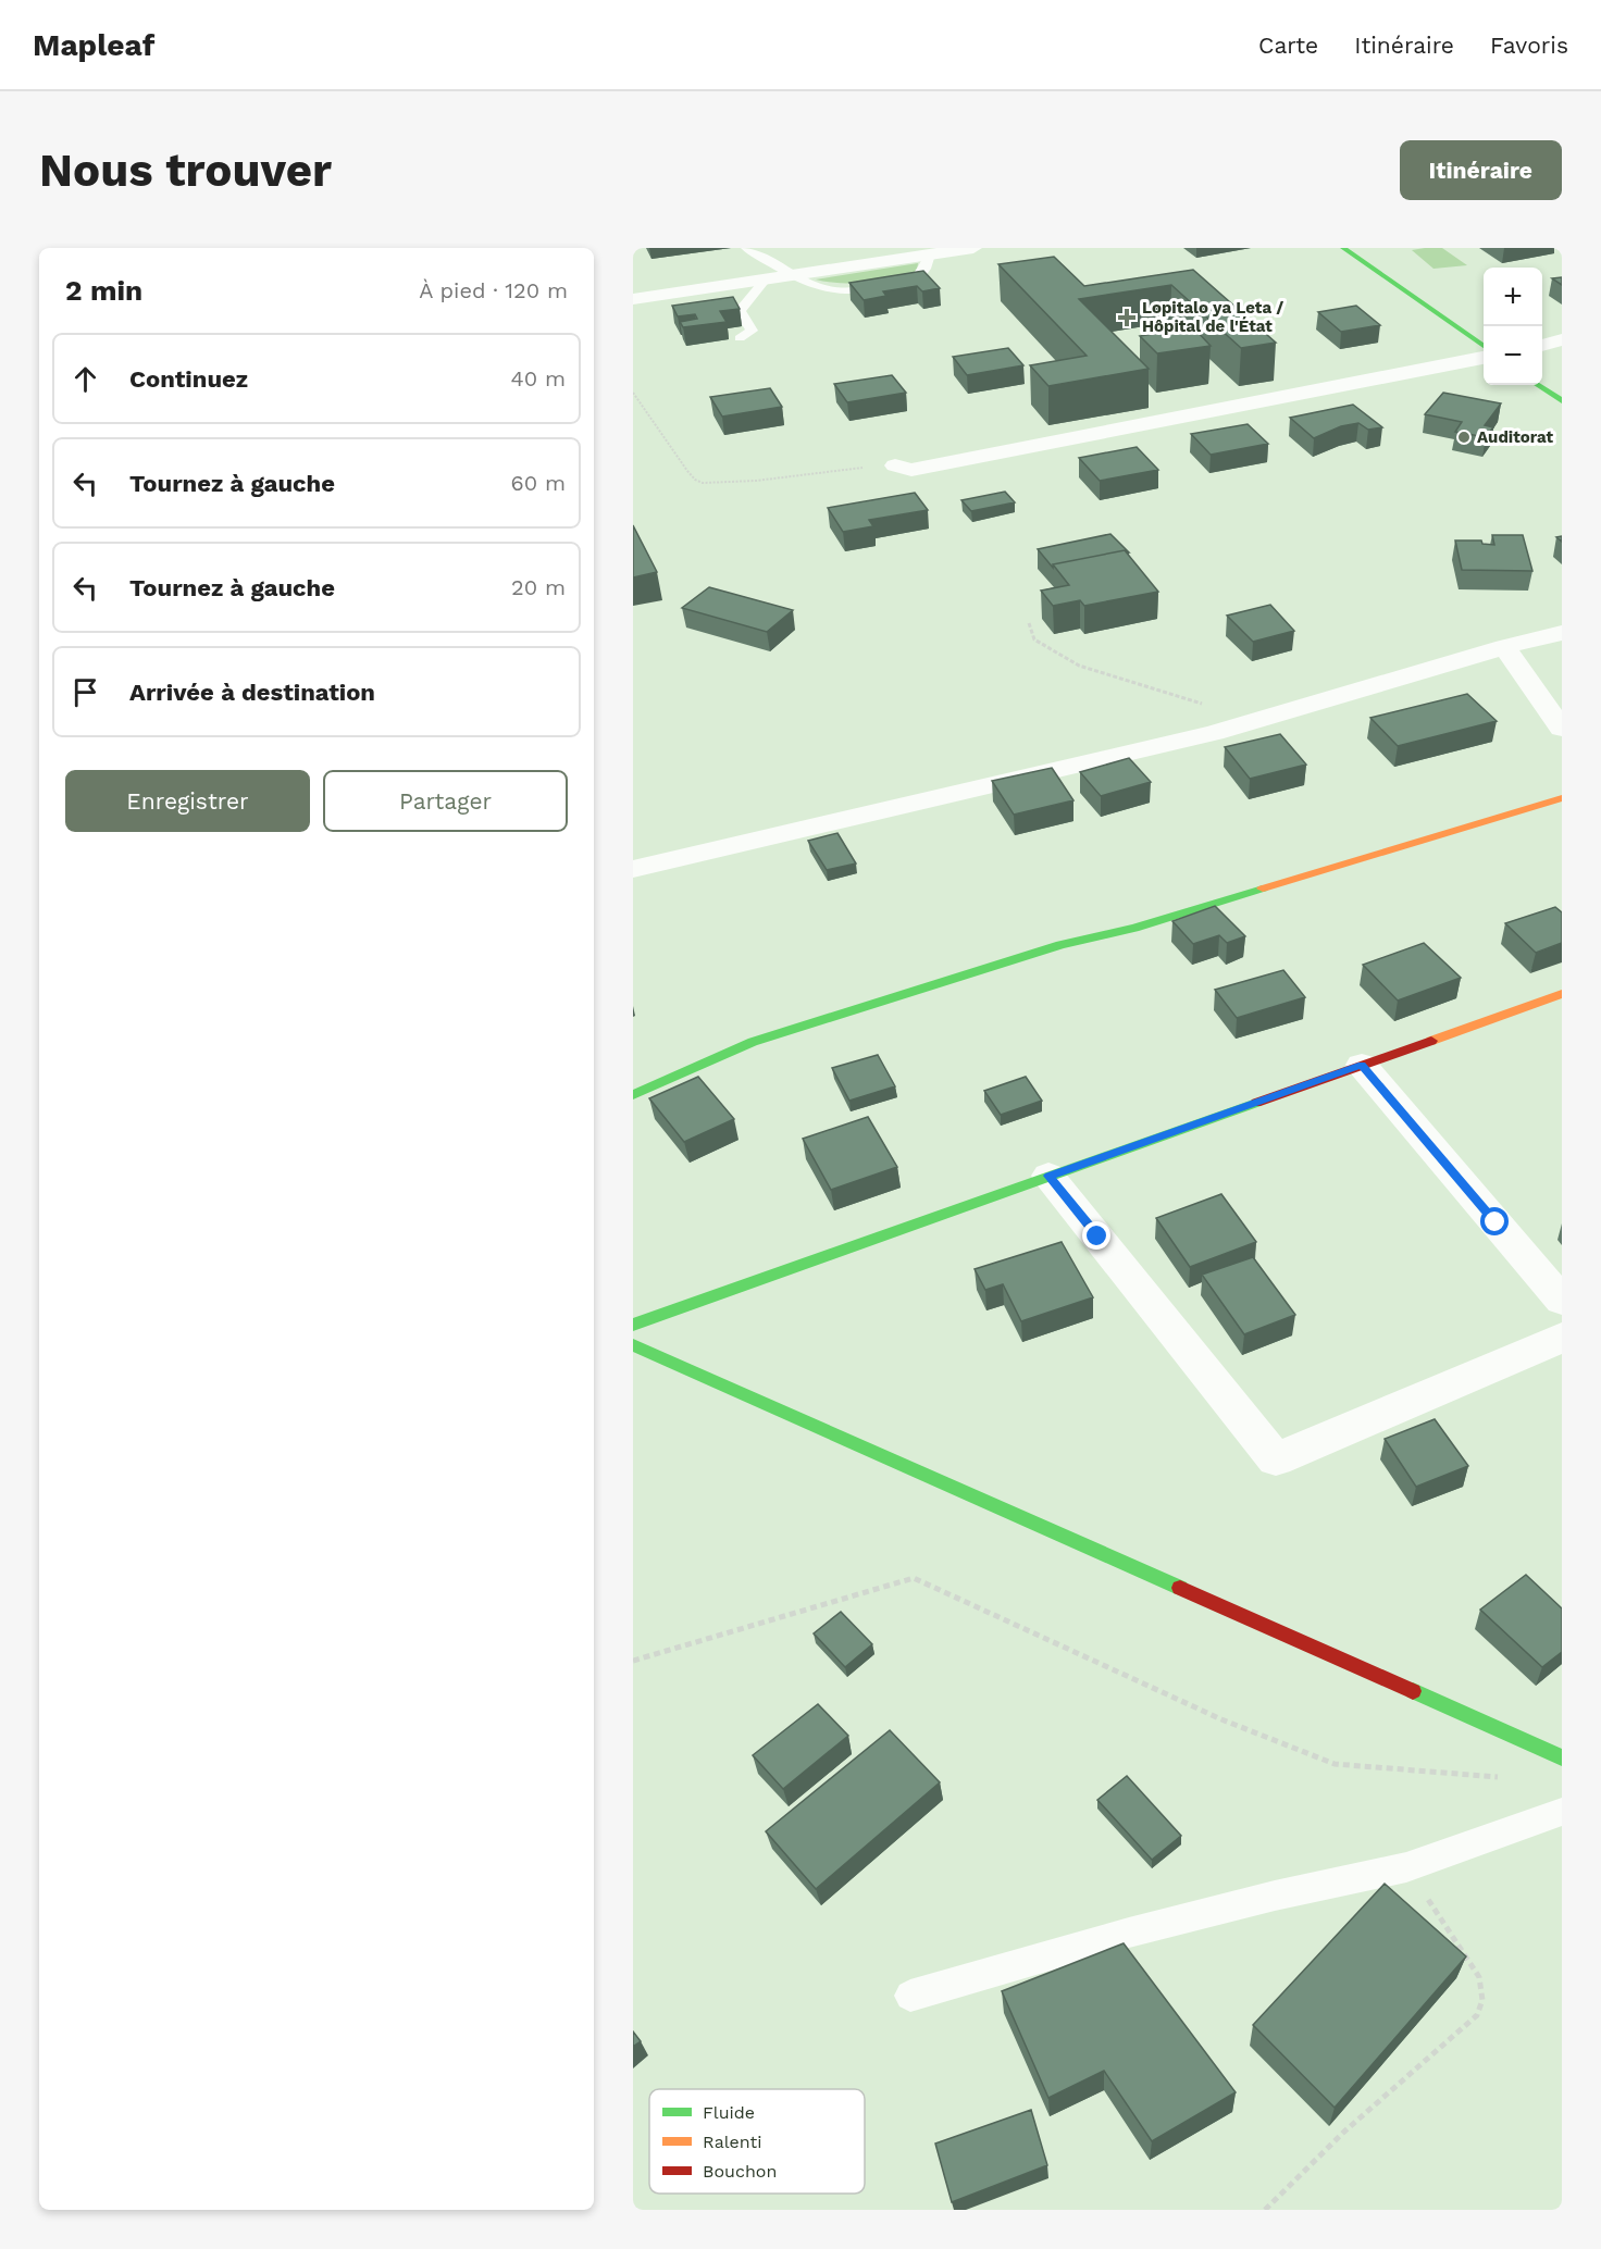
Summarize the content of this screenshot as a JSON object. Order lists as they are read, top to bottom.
{
  "places": {
    "health": ["Lopitalo ya Leta / Hôpital de l'État"],
    "other": ["Auditorat"]
  },
  "legend": ["Fluide", "Ralenti", "Bouchon"],
  "page": {
    "header": "Mapleaf",
    "nav": ["Carte", "Itinéraire", "Favoris"],
    "buttons": [
      "Itinéraire",
      ["Enregistrer", "Partager"]
    ],
    "title": "Nous trouver",
    "heading": ["2 min", "À pied · 120 m"],
    "map_buttons": ["+", "−"],
    "list": [
      ["Continuez", "40 m"],
      ["Tournez à gauche", "60 m"],
      ["Tournez à gauche", "20 m"],
      "Arrivée à destination"
    ]
  }
}
